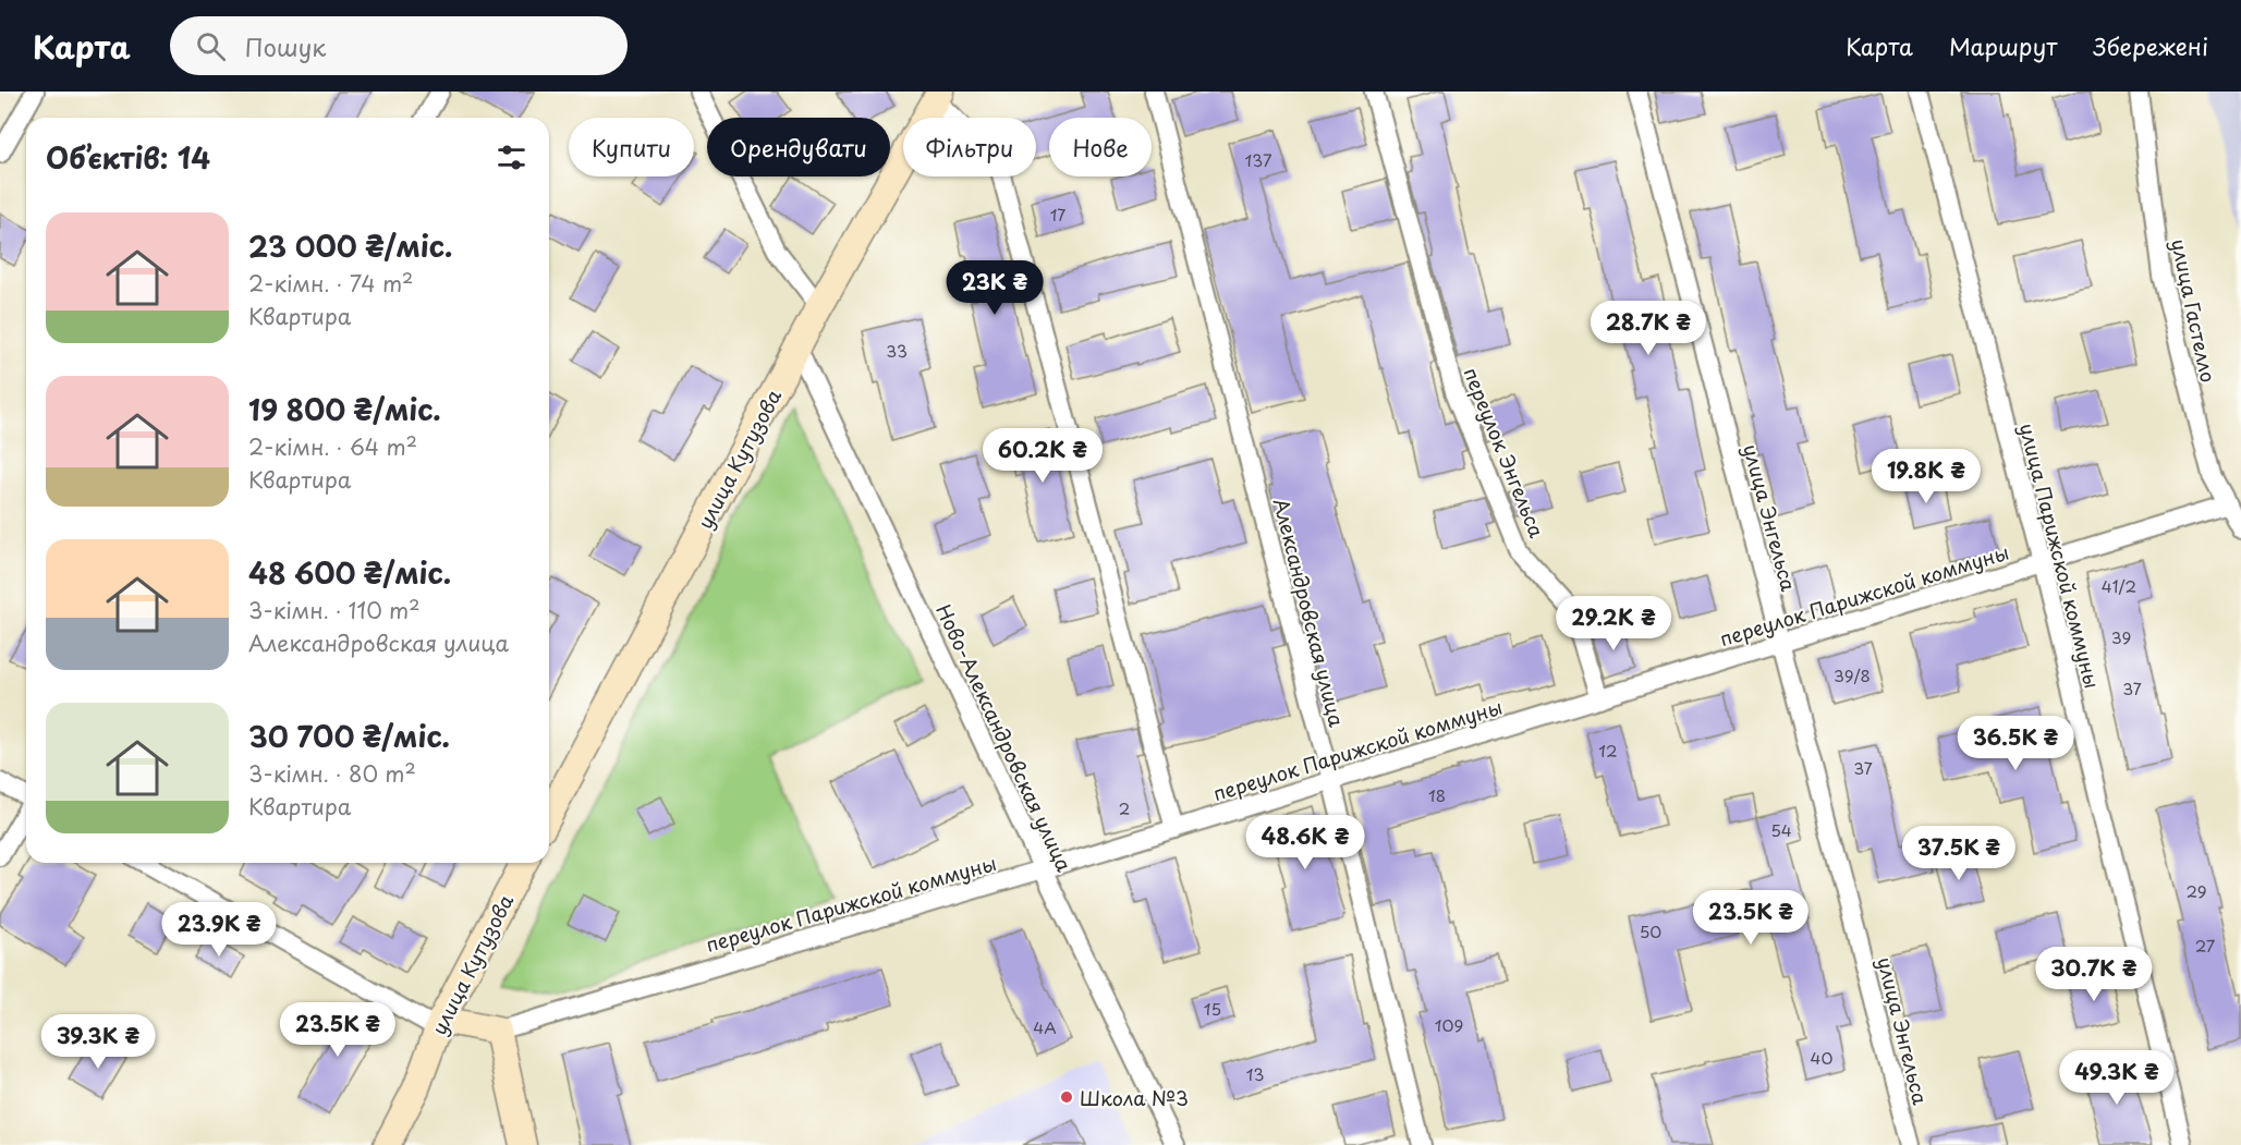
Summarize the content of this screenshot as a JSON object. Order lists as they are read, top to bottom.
{
  "streets": {
    "main road": ["улица Кутузова"],
    "street": [
      "улица Гастелло",
      "переулок Энгельса",
      "улица Энгельса",
      "улица Парижской коммуны",
      "переулок Парижской коммуны",
      "Александровская улица",
      "Ново-Александровская улица"
    ]
  },
  "crossings": [
    ["улица Гастелло", "переулок Парижской коммуны"],
    ["переулок Энгельса", "переулок Парижской коммуны"],
    ["улица Кутузова", "Ново-Александровская улица"],
    ["улица Энгельса", "переулок Парижской коммуны"],
    ["улица Парижской коммуны", "переулок Парижской коммуны"],
    ["переулок Парижской коммуны", "Александровская улица"],
    ["переулок Парижской коммуны", "Ново-Александровская улица"]
  ],
  "places": ["Школа №3"],
  "house_numbers": [
    "137",
    "17",
    "33",
    "41/2",
    "39",
    "39/8",
    "37",
    "12",
    "37",
    "18",
    "2",
    "54",
    "29",
    "50",
    "27",
    "15",
    "109",
    "4А",
    "40",
    "13"
  ],
  "page": {
    "header": "Карта",
    "search": "Пошук",
    "nav": ["Карта", "Маршрут", "Збережені"],
    "chip": [
      "Купити",
      "Орендувати",
      "Фільтри",
      "Нове"
    ],
    "heading": "Об’єктів: 14",
    "list": [
      {
        "name": "23 000 ₴/міс.",
        "note": "2-кімн. · 74 m² · Квартира"
      },
      {
        "name": "19 800 ₴/міс.",
        "note": "2-кімн. · 64 m² · Квартира"
      },
      {
        "name": "48 600 ₴/міс.",
        "note": "3-кімн. · 110 m² · Александровская улица"
      },
      {
        "name": "30 700 ₴/міс.",
        "note": "3-кімн. · 80 m² · Квартира"
      }
    ],
    "price": [
      "23K ₴",
      "28.7K ₴",
      "60.2K ₴",
      "19.8K ₴",
      "29.2K ₴",
      "36.5K ₴",
      "48.6K ₴",
      "37.5K ₴",
      "23.5K ₴",
      "23.9K ₴",
      "30.7K ₴",
      "23.5K ₴",
      "39.3K ₴",
      "49.3K ₴"
    ]
  }
}
